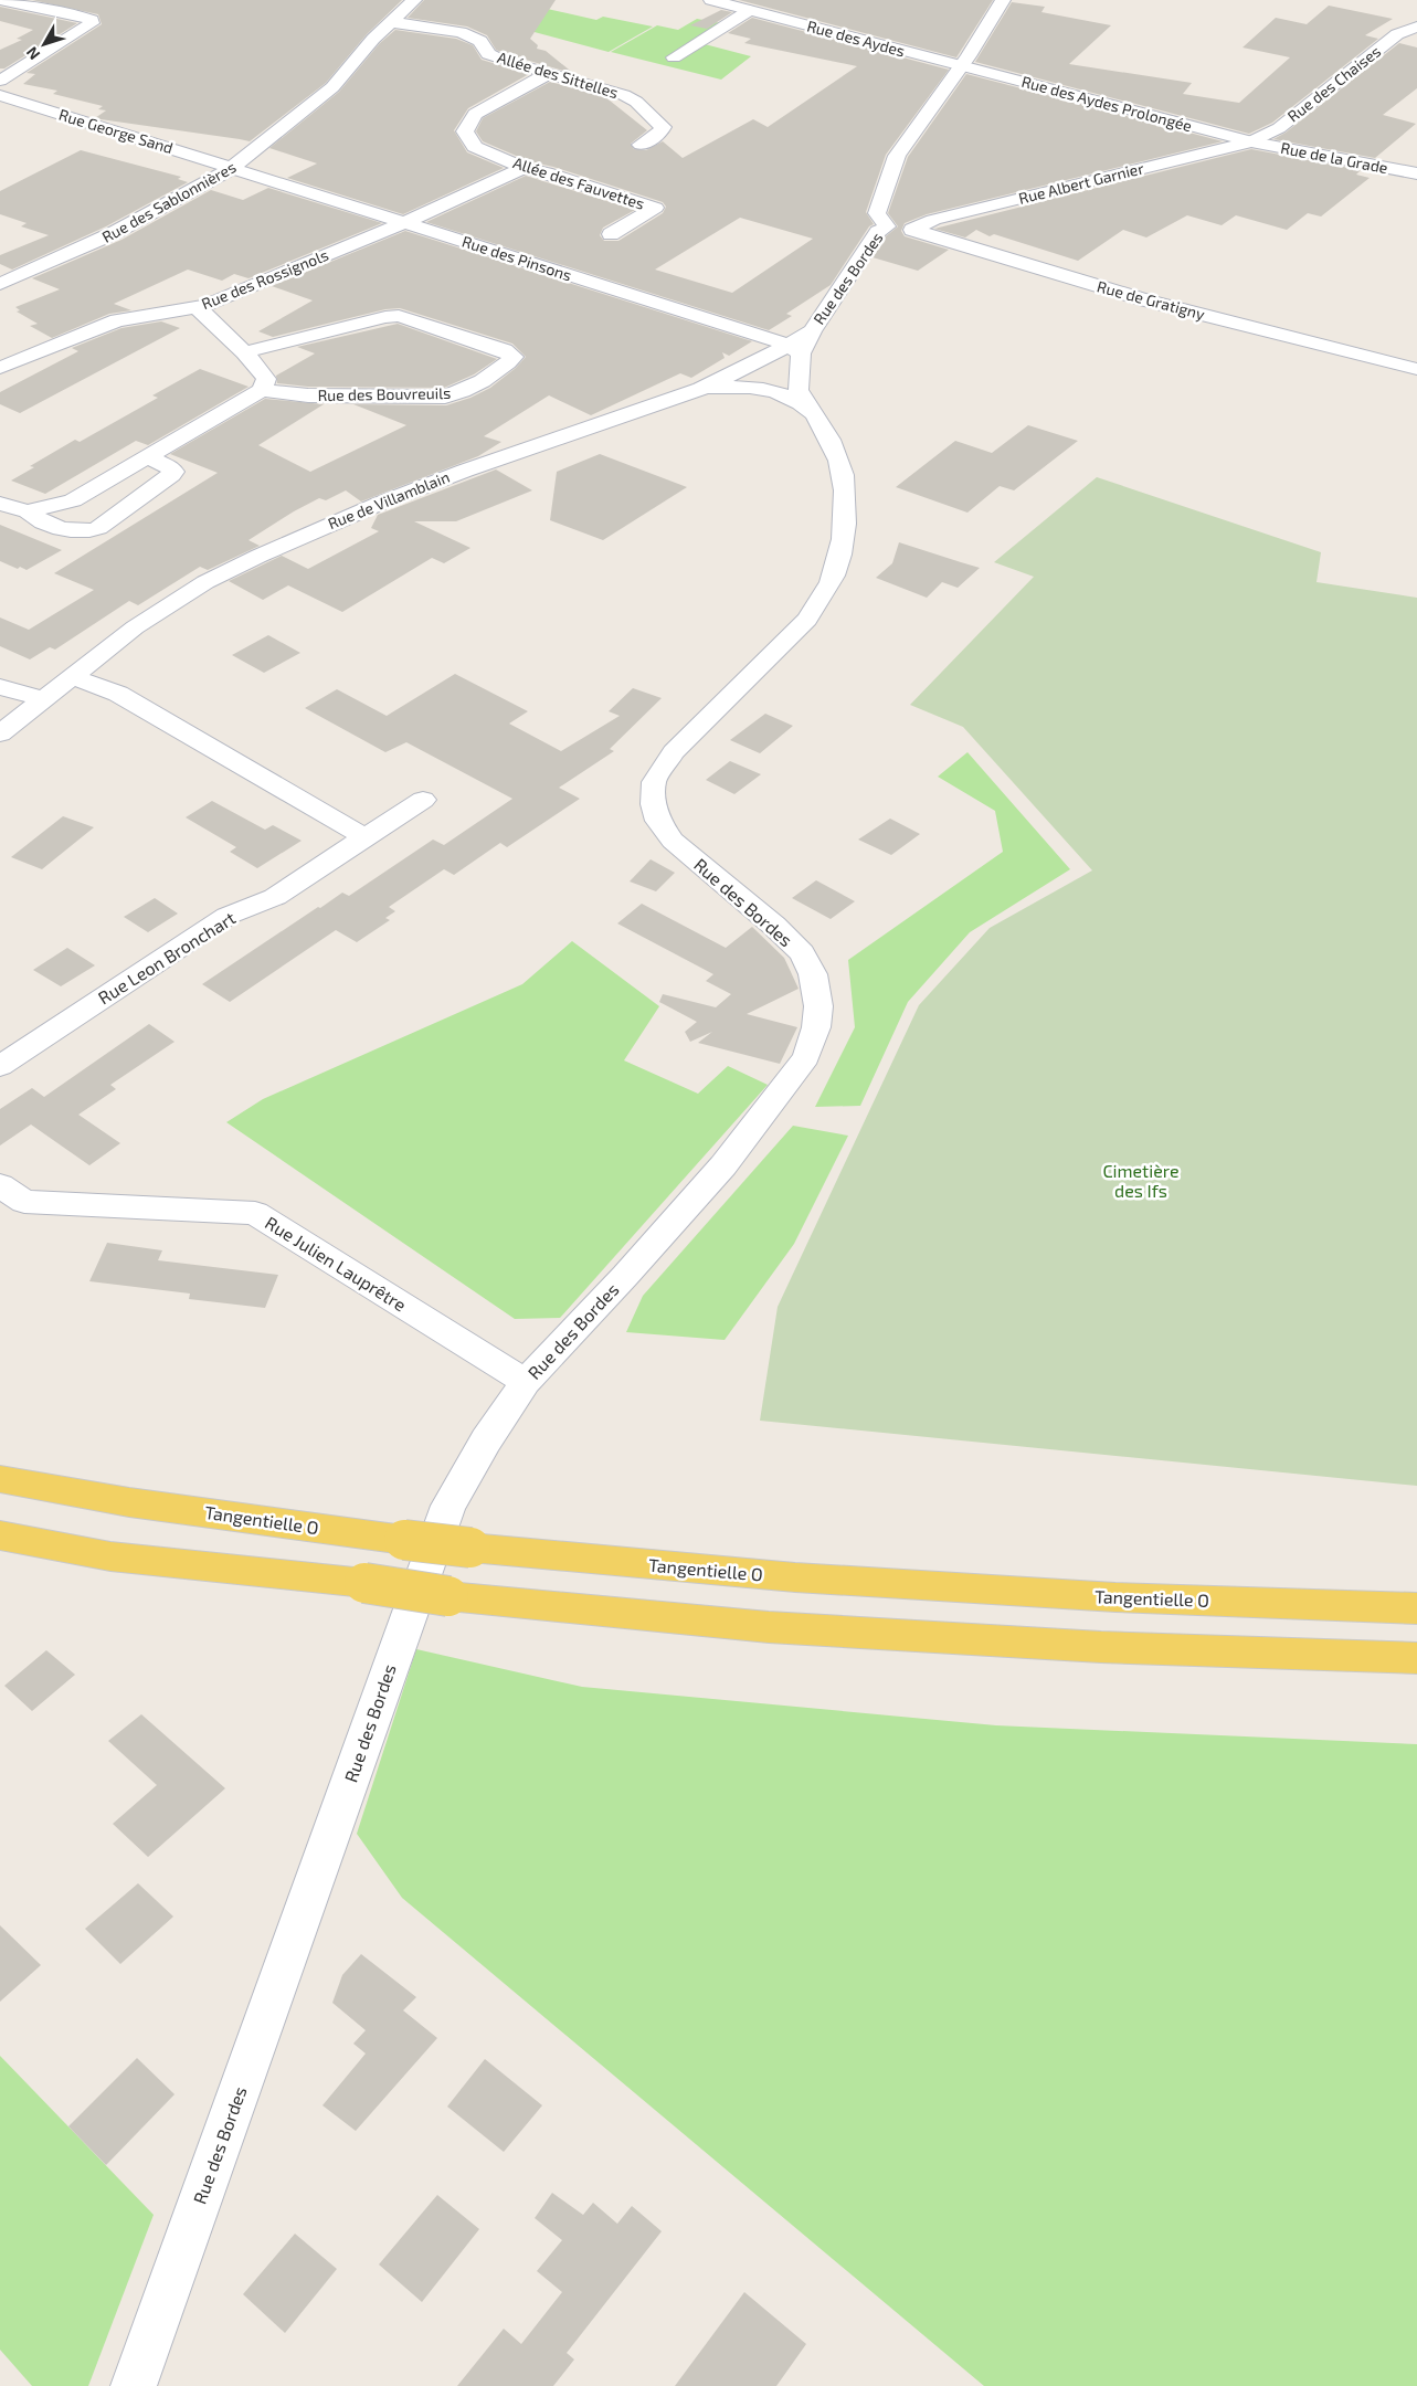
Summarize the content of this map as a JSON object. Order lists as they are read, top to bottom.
{
  "streets": {
    "main road": ["Tangentielle O"],
    "street": [
      "Rue des Aydes",
      "Allée des Sittelles",
      "Rue des Chaises",
      "Rue des Aydes Prolongée",
      "Rue George Sand",
      "Rue de la Grade",
      "Allée des Fauvettes",
      "Rue Albert Garnier",
      "Rue des Sablonnières",
      "Rue des Pinsons",
      "Rue des Bordes",
      "Rue des Rossignols",
      "Rue de Gratigny",
      "Rue des Bouvreuils",
      "Rue de Villamblain",
      "Rue Leon Bronchart",
      "Rue Julien Lauprêtre"
    ]
  },
  "crossings": [
    ["Rue des Aydes", "Rue des Aydes Prolongée"],
    ["Rue des Aydes", "Rue des Bordes"],
    ["Allée des Sittelles", "Allée des Fauvettes"],
    ["Allée des Sittelles", "Rue des Sablonnières"],
    ["Rue des Chaises", "Rue des Aydes Prolongée"],
    ["Rue des Chaises", "Rue de la Grade"],
    ["Rue des Chaises", "Rue Albert Garnier"],
    ["Rue des Aydes Prolongée", "Rue de la Grade"],
    ["Rue des Aydes Prolongée", "Rue Albert Garnier"],
    ["Rue des Aydes Prolongée", "Rue des Bordes"],
    ["Rue George Sand", "Rue des Sablonnières"],
    ["Rue George Sand", "Rue des Pinsons"],
    ["Rue de la Grade", "Rue Albert Garnier"],
    ["Allée des Fauvettes", "Rue des Rossignols"],
    ["Rue Albert Garnier", "Rue de Gratigny"],
    ["Rue des Sablonnières", "Rue des Pinsons"],
    ["Rue des Pinsons", "Rue des Bordes"],
    ["Rue des Pinsons", "Rue des Rossignols"],
    ["Rue des Pinsons", "Rue de Villamblain"],
    ["Rue des Bordes", "Rue de Gratigny"],
    ["Rue des Bordes", "Rue de Villamblain"],
    ["Rue des Bordes", "Rue Julien Lauprêtre"]
  ],
  "parks": ["Cimetière des Ifs"],
  "north": "bottom left"
}
